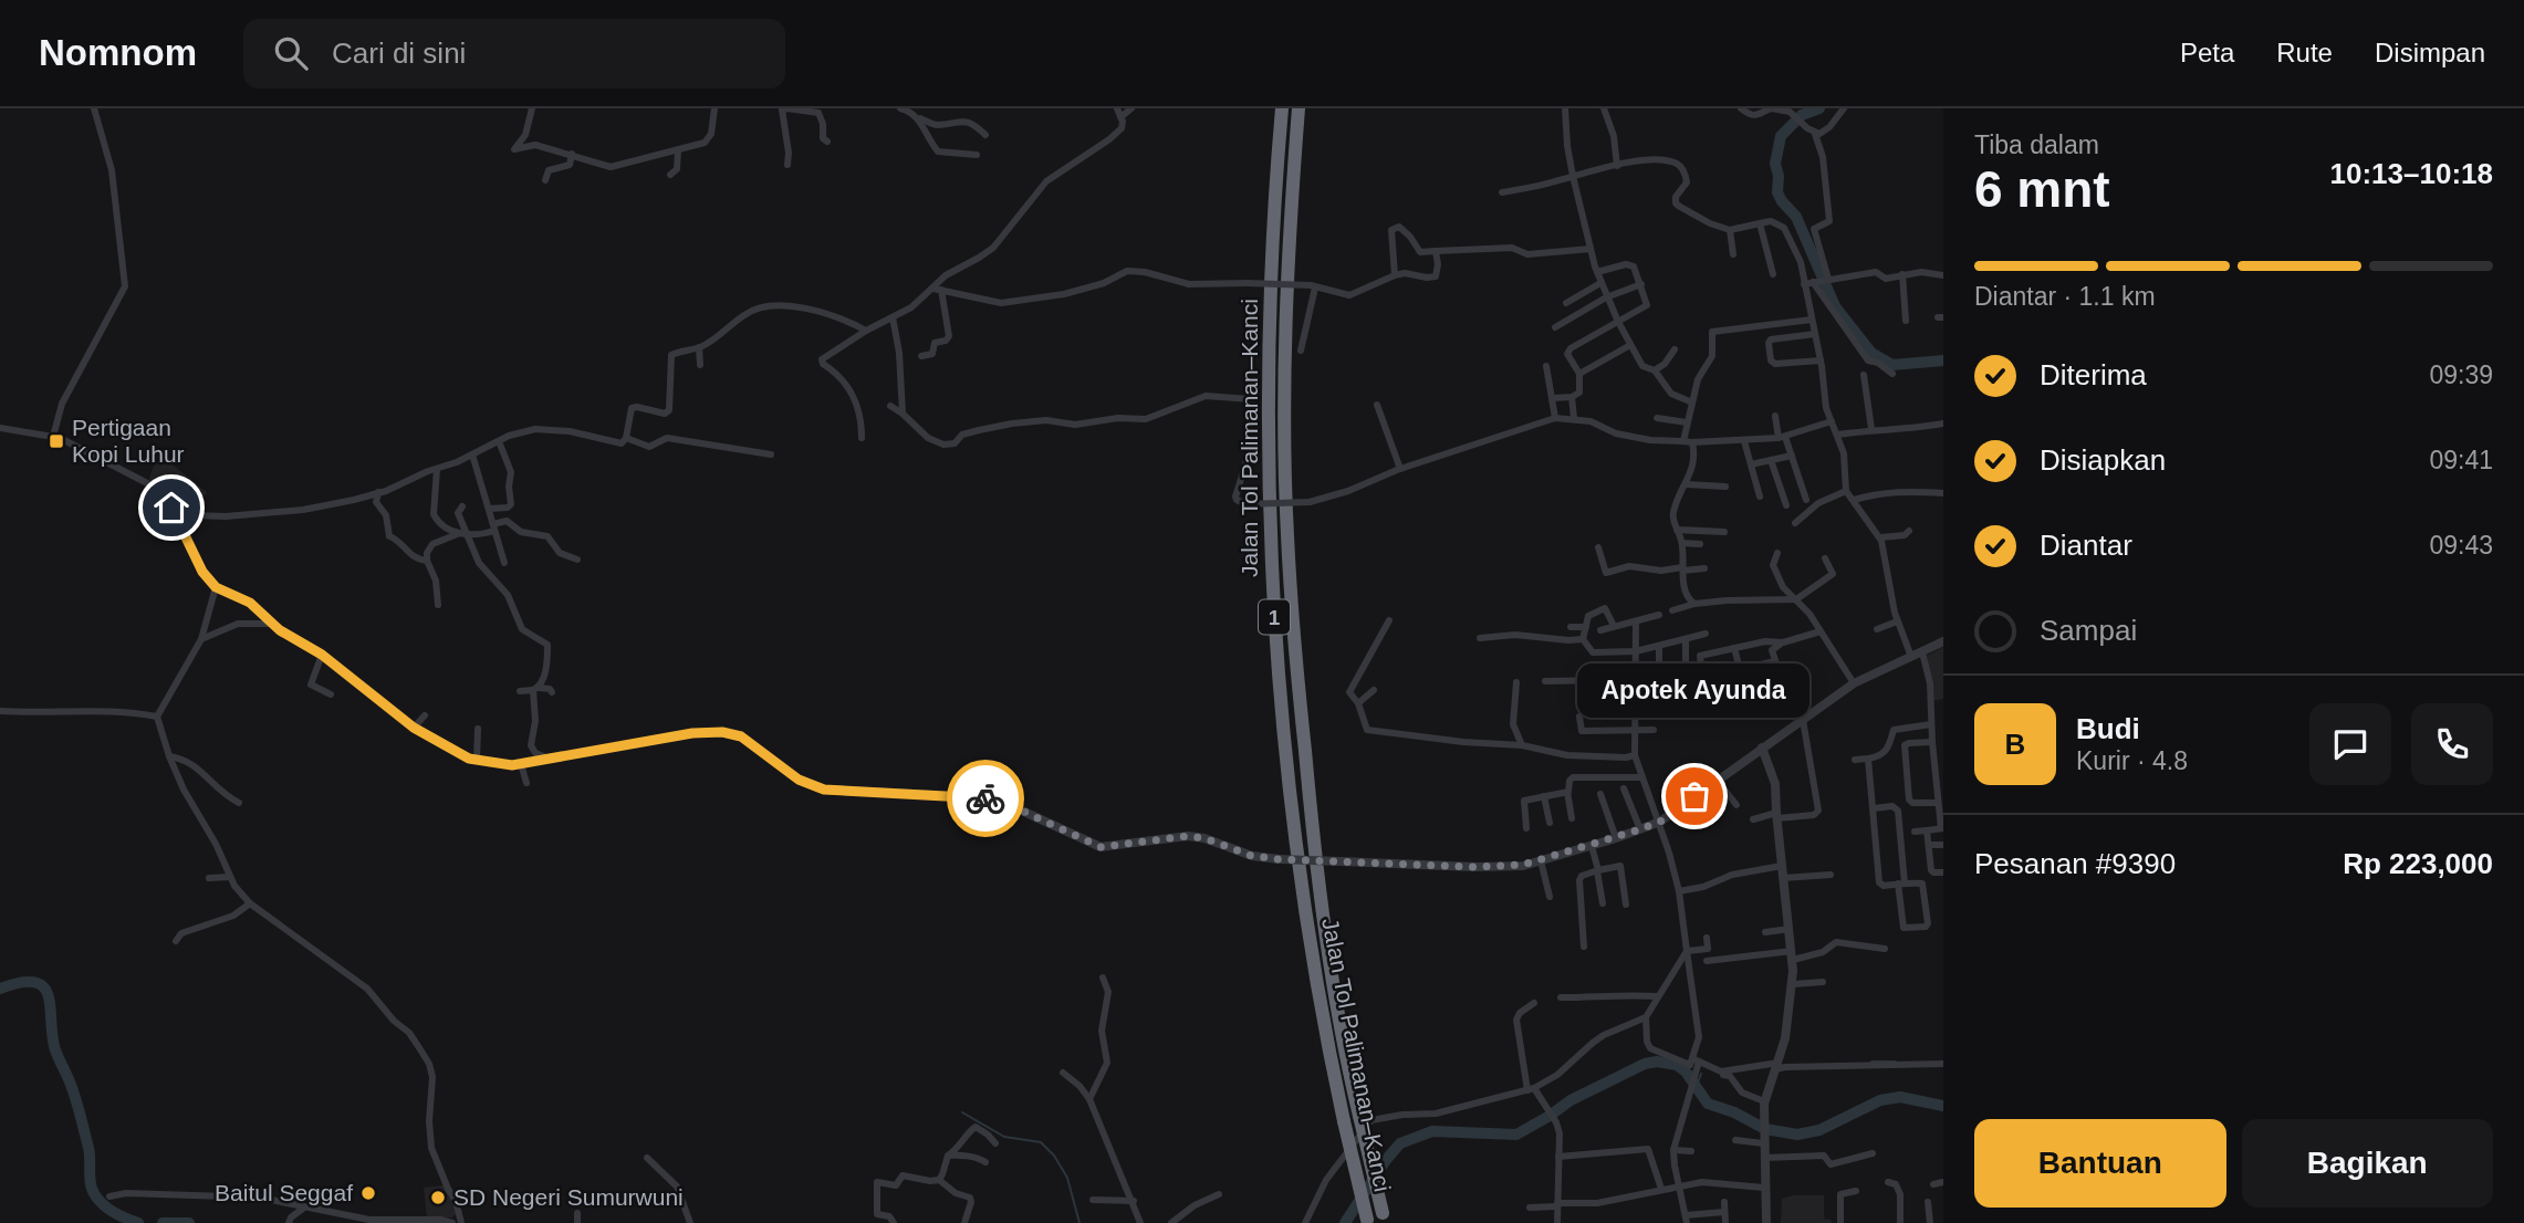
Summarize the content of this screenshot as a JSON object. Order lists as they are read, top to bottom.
{
  "streets": {
    "highway": ["Jalan Tol Palimanan–Kanci", "1"]
  },
  "places": {
    "transit": ["Pertigaan Kopi Luhur"],
    "other": ["Apotek Ayunda", "Baitul Seggaf", "SD Negeri Sumurwuni"]
  },
  "page": {
    "header": "Nomnom",
    "search": "Cari di sini",
    "nav": ["Peta", "Rute", "Disimpan"],
    "heading": ["6 mnt", "Tiba dalam", "10:13–10:18"],
    "panel": [
      "Budi",
      "Kurir · 4.8",
      "Pesanan #9390",
      "Rp 223,000"
    ],
    "bar": "Diantar · 1.1 km",
    "list": [
      ["Diterima", "09:39"],
      ["Disiapkan", "09:41"],
      ["Diantar", "09:43"],
      "Sampai"
    ],
    "bubble": "Apotek Ayunda",
    "round": "B",
    "buttons": ["Bantuan", "Bagikan"]
  }
}
